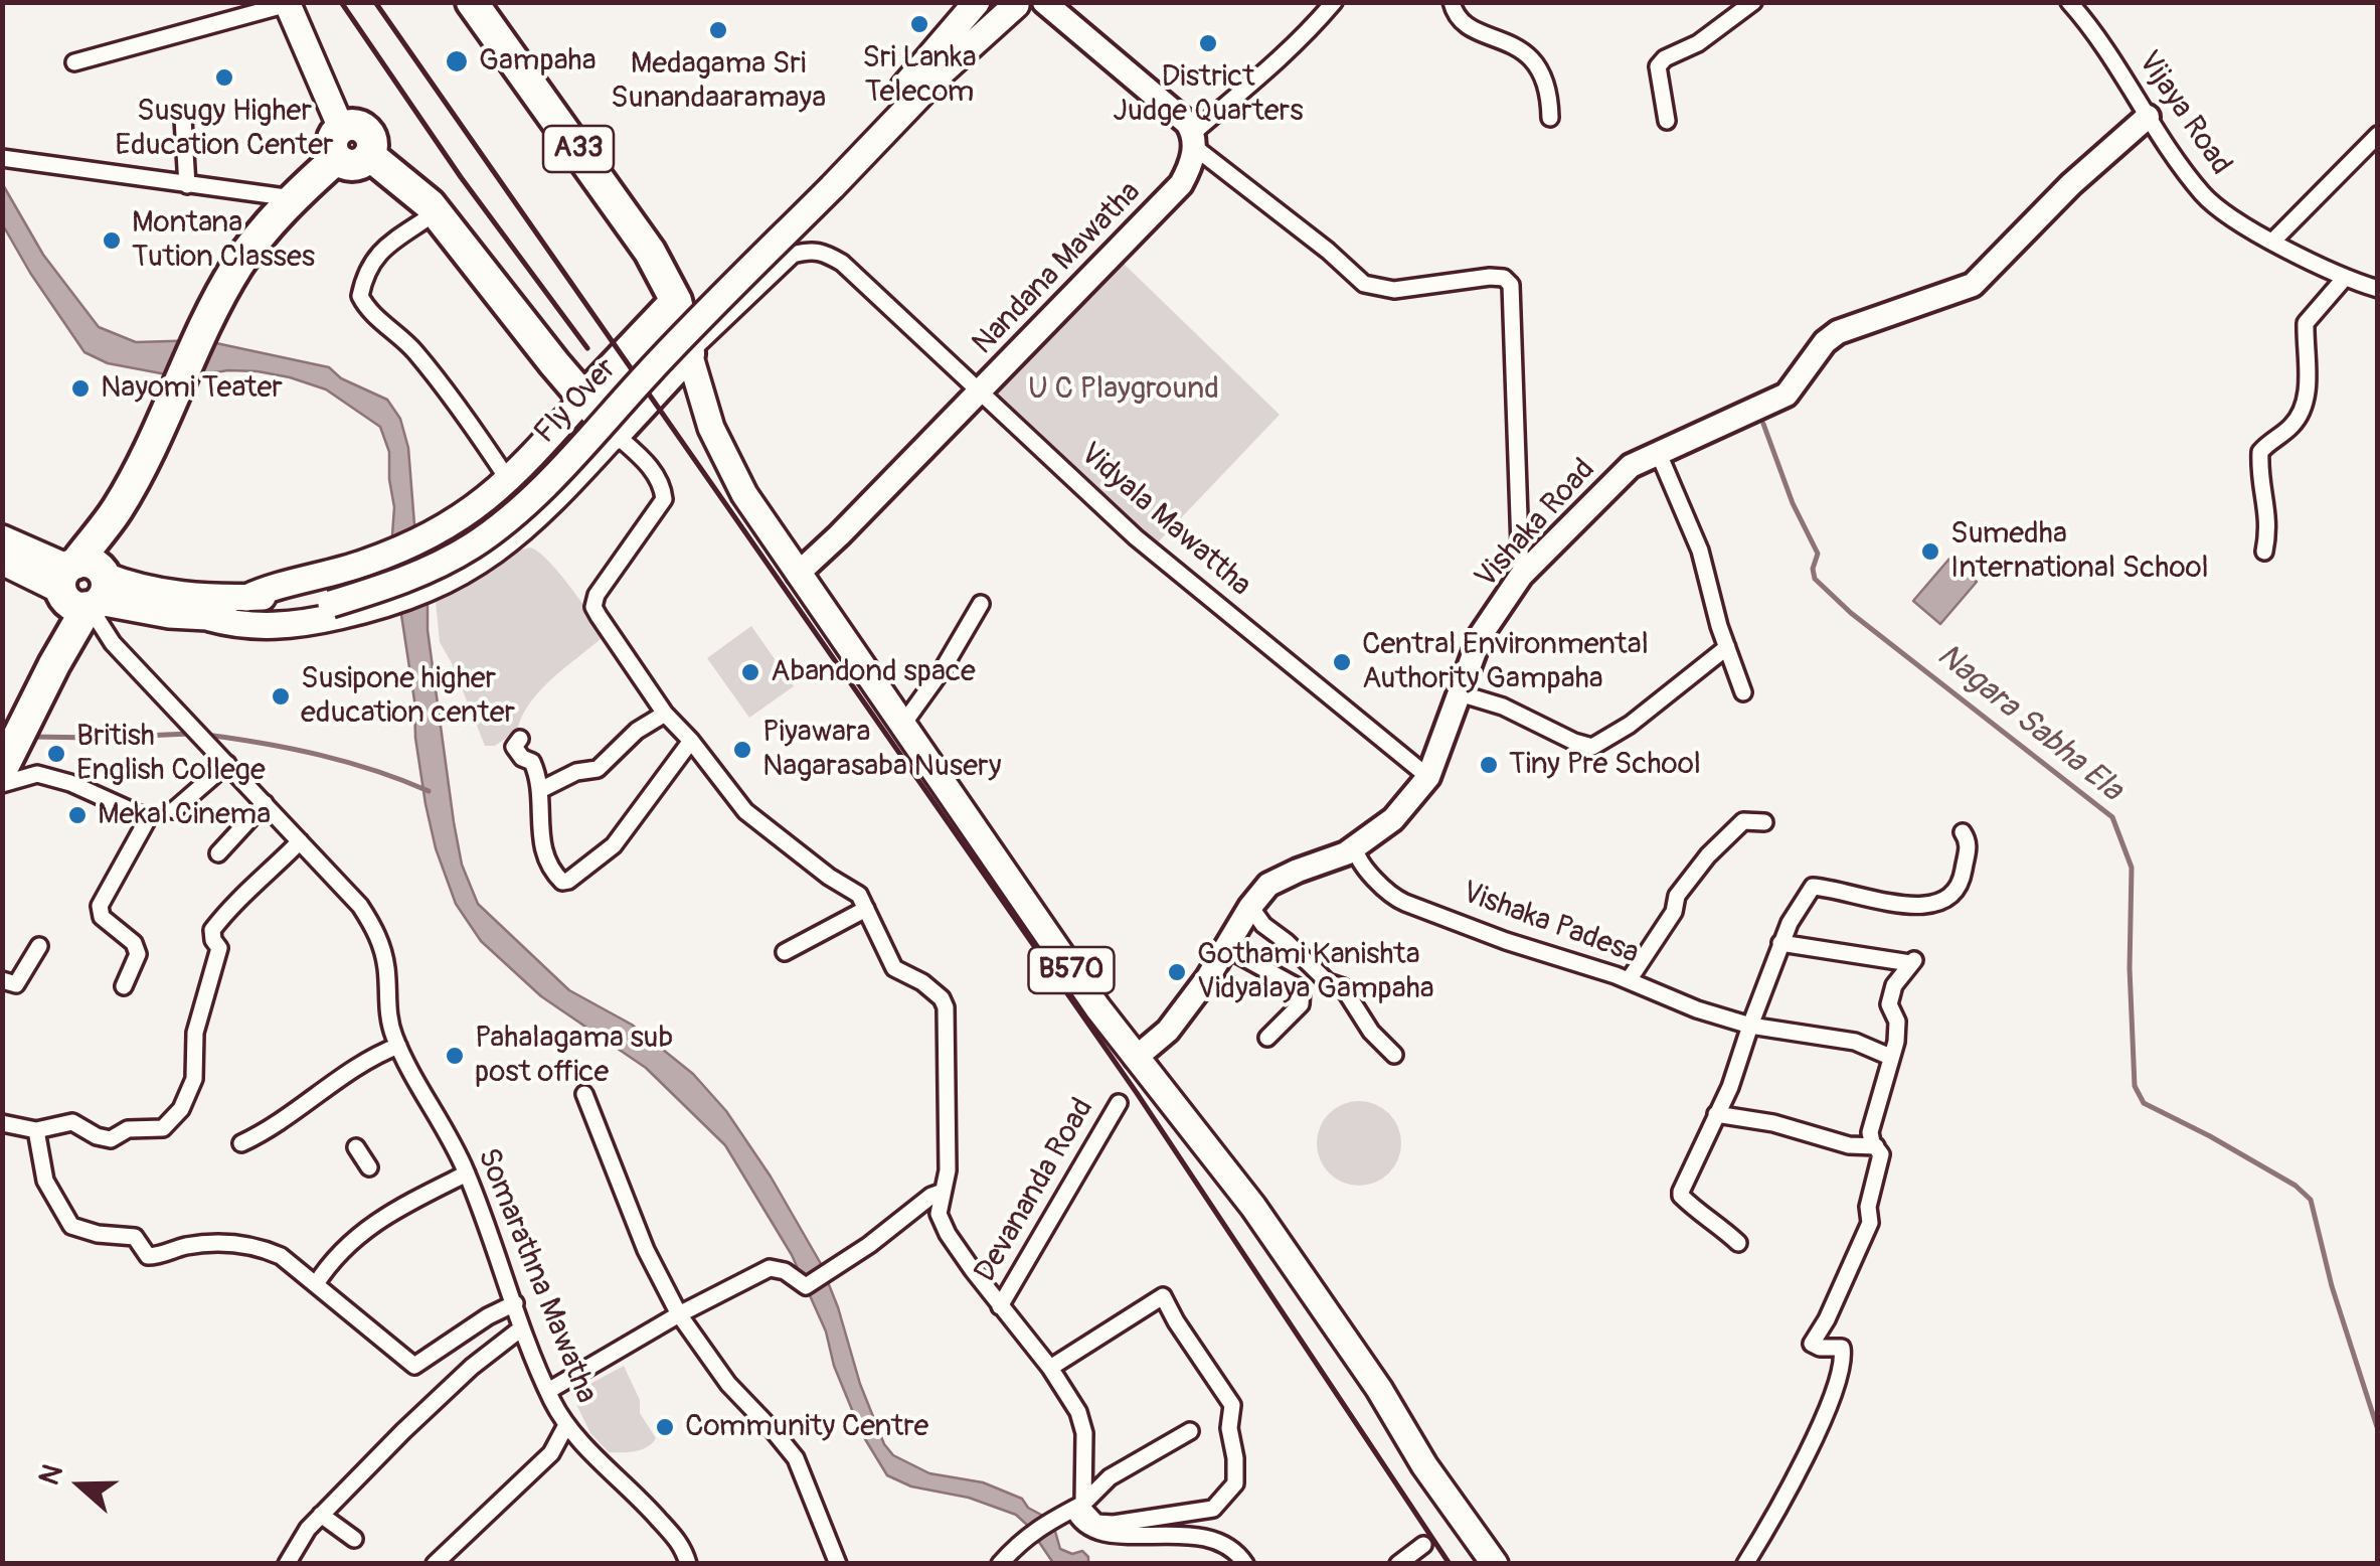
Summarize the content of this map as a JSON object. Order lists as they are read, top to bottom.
{
  "streets": {
    "highway": ["A33"],
    "main road": ["Fly Over", "B570"],
    "street": [
      "Vijaya Road",
      "Nandana Mawatha",
      "Vidyala Mawattha",
      "Vishaka Road",
      "Vishaka Padesa",
      "Devananda Road",
      "Somarathna Mawatha"
    ]
  },
  "crossings": [
    ["Vijaya Road", "Vishaka Road"],
    ["A33", "Vidyala Mawattha"],
    ["A33", "B570"],
    ["Nandana Mawatha", "Vidyala Mawattha"],
    ["Nandana Mawatha", "B570"],
    ["Vidyala Mawattha", "Vishaka Road"],
    ["Vidyala Mawattha", "B570"],
    ["Vishaka Road", "Vishaka Padesa"],
    ["Vishaka Road", "B570"]
  ],
  "water": ["Nagara Sabha Ela"],
  "parks": ["U C Playground"],
  "places": [
    "Sri Lanka Telecom",
    "Medagama Sri Sunandaaramaya",
    "District Judge Quarters",
    "Gampaha",
    "Susugy Higher Education Center",
    "Montana Tution Classes",
    "Nayomi Teater",
    "Sumedha International School",
    "Central Environmental Authority Gampaha",
    "Abandond space",
    "Susipone higher education center",
    "Piyawara Nagarasaba Nusery",
    "British English College",
    "Tiny Pre School",
    "Mekal Cinema",
    "Gothami Kanishta Vidyalaya Gampaha",
    "Pahalagama sub post office",
    "Community Centre"
  ],
  "north": "left"
}
